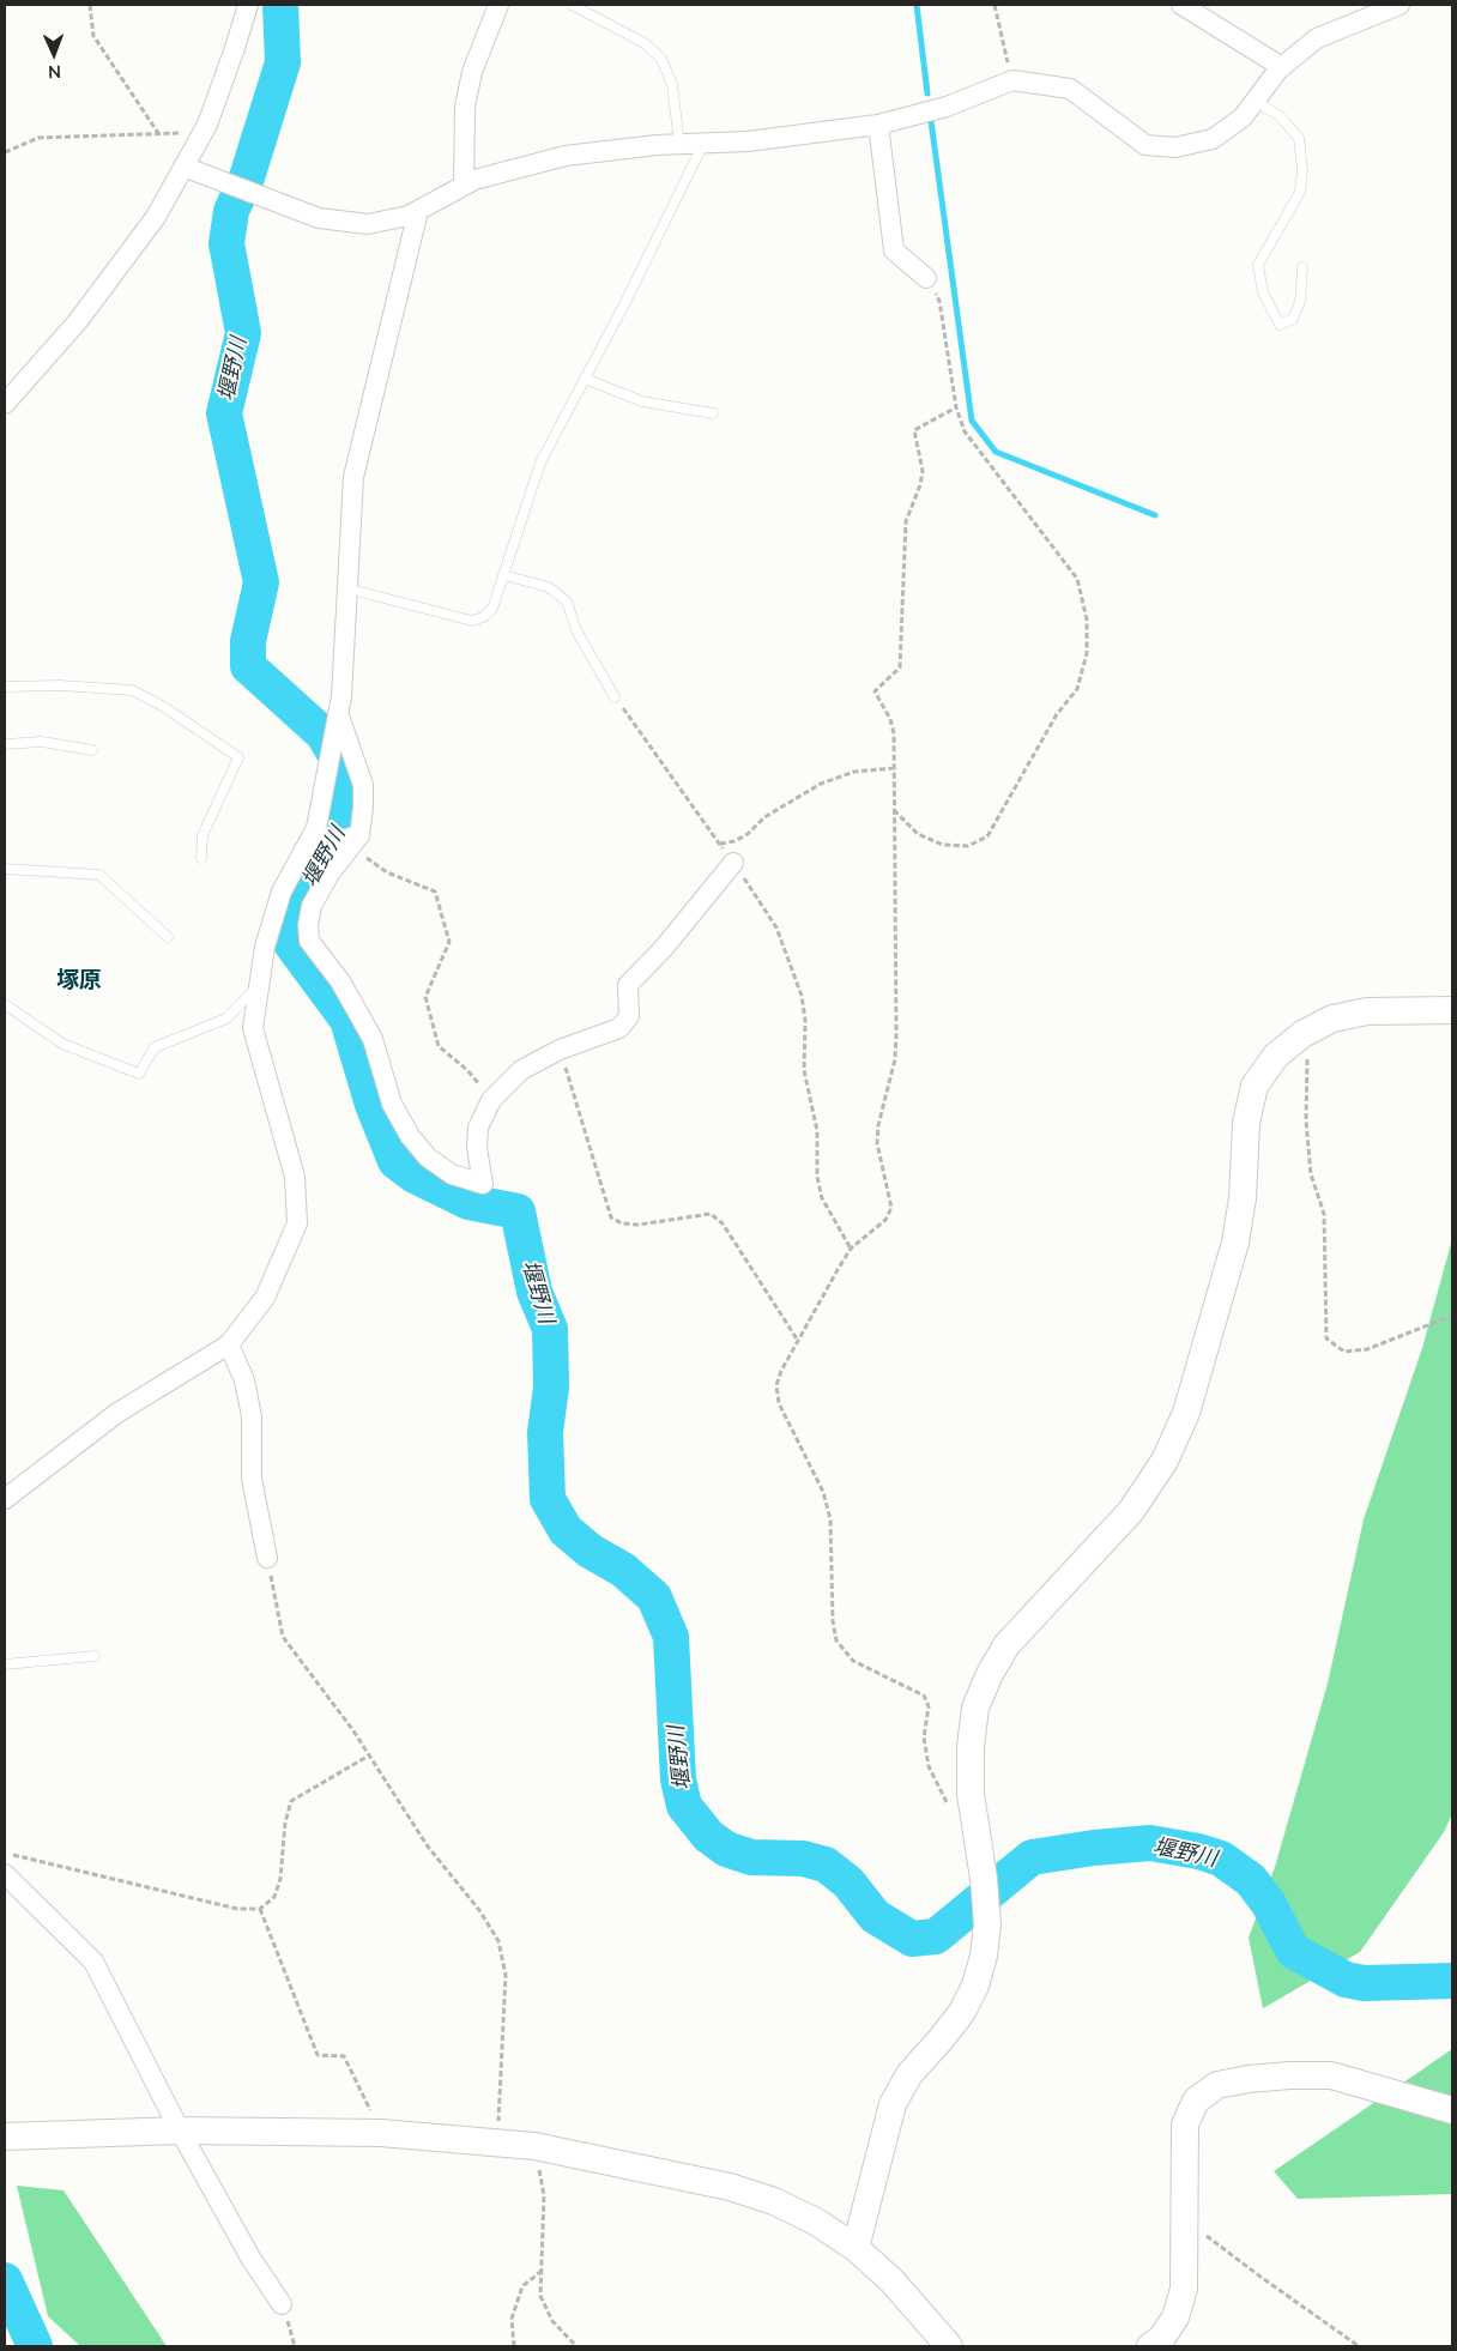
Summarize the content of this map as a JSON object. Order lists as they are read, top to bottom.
{
  "districts": ["塚原"],
  "water": ["堰野川"],
  "north": "bottom"
}
